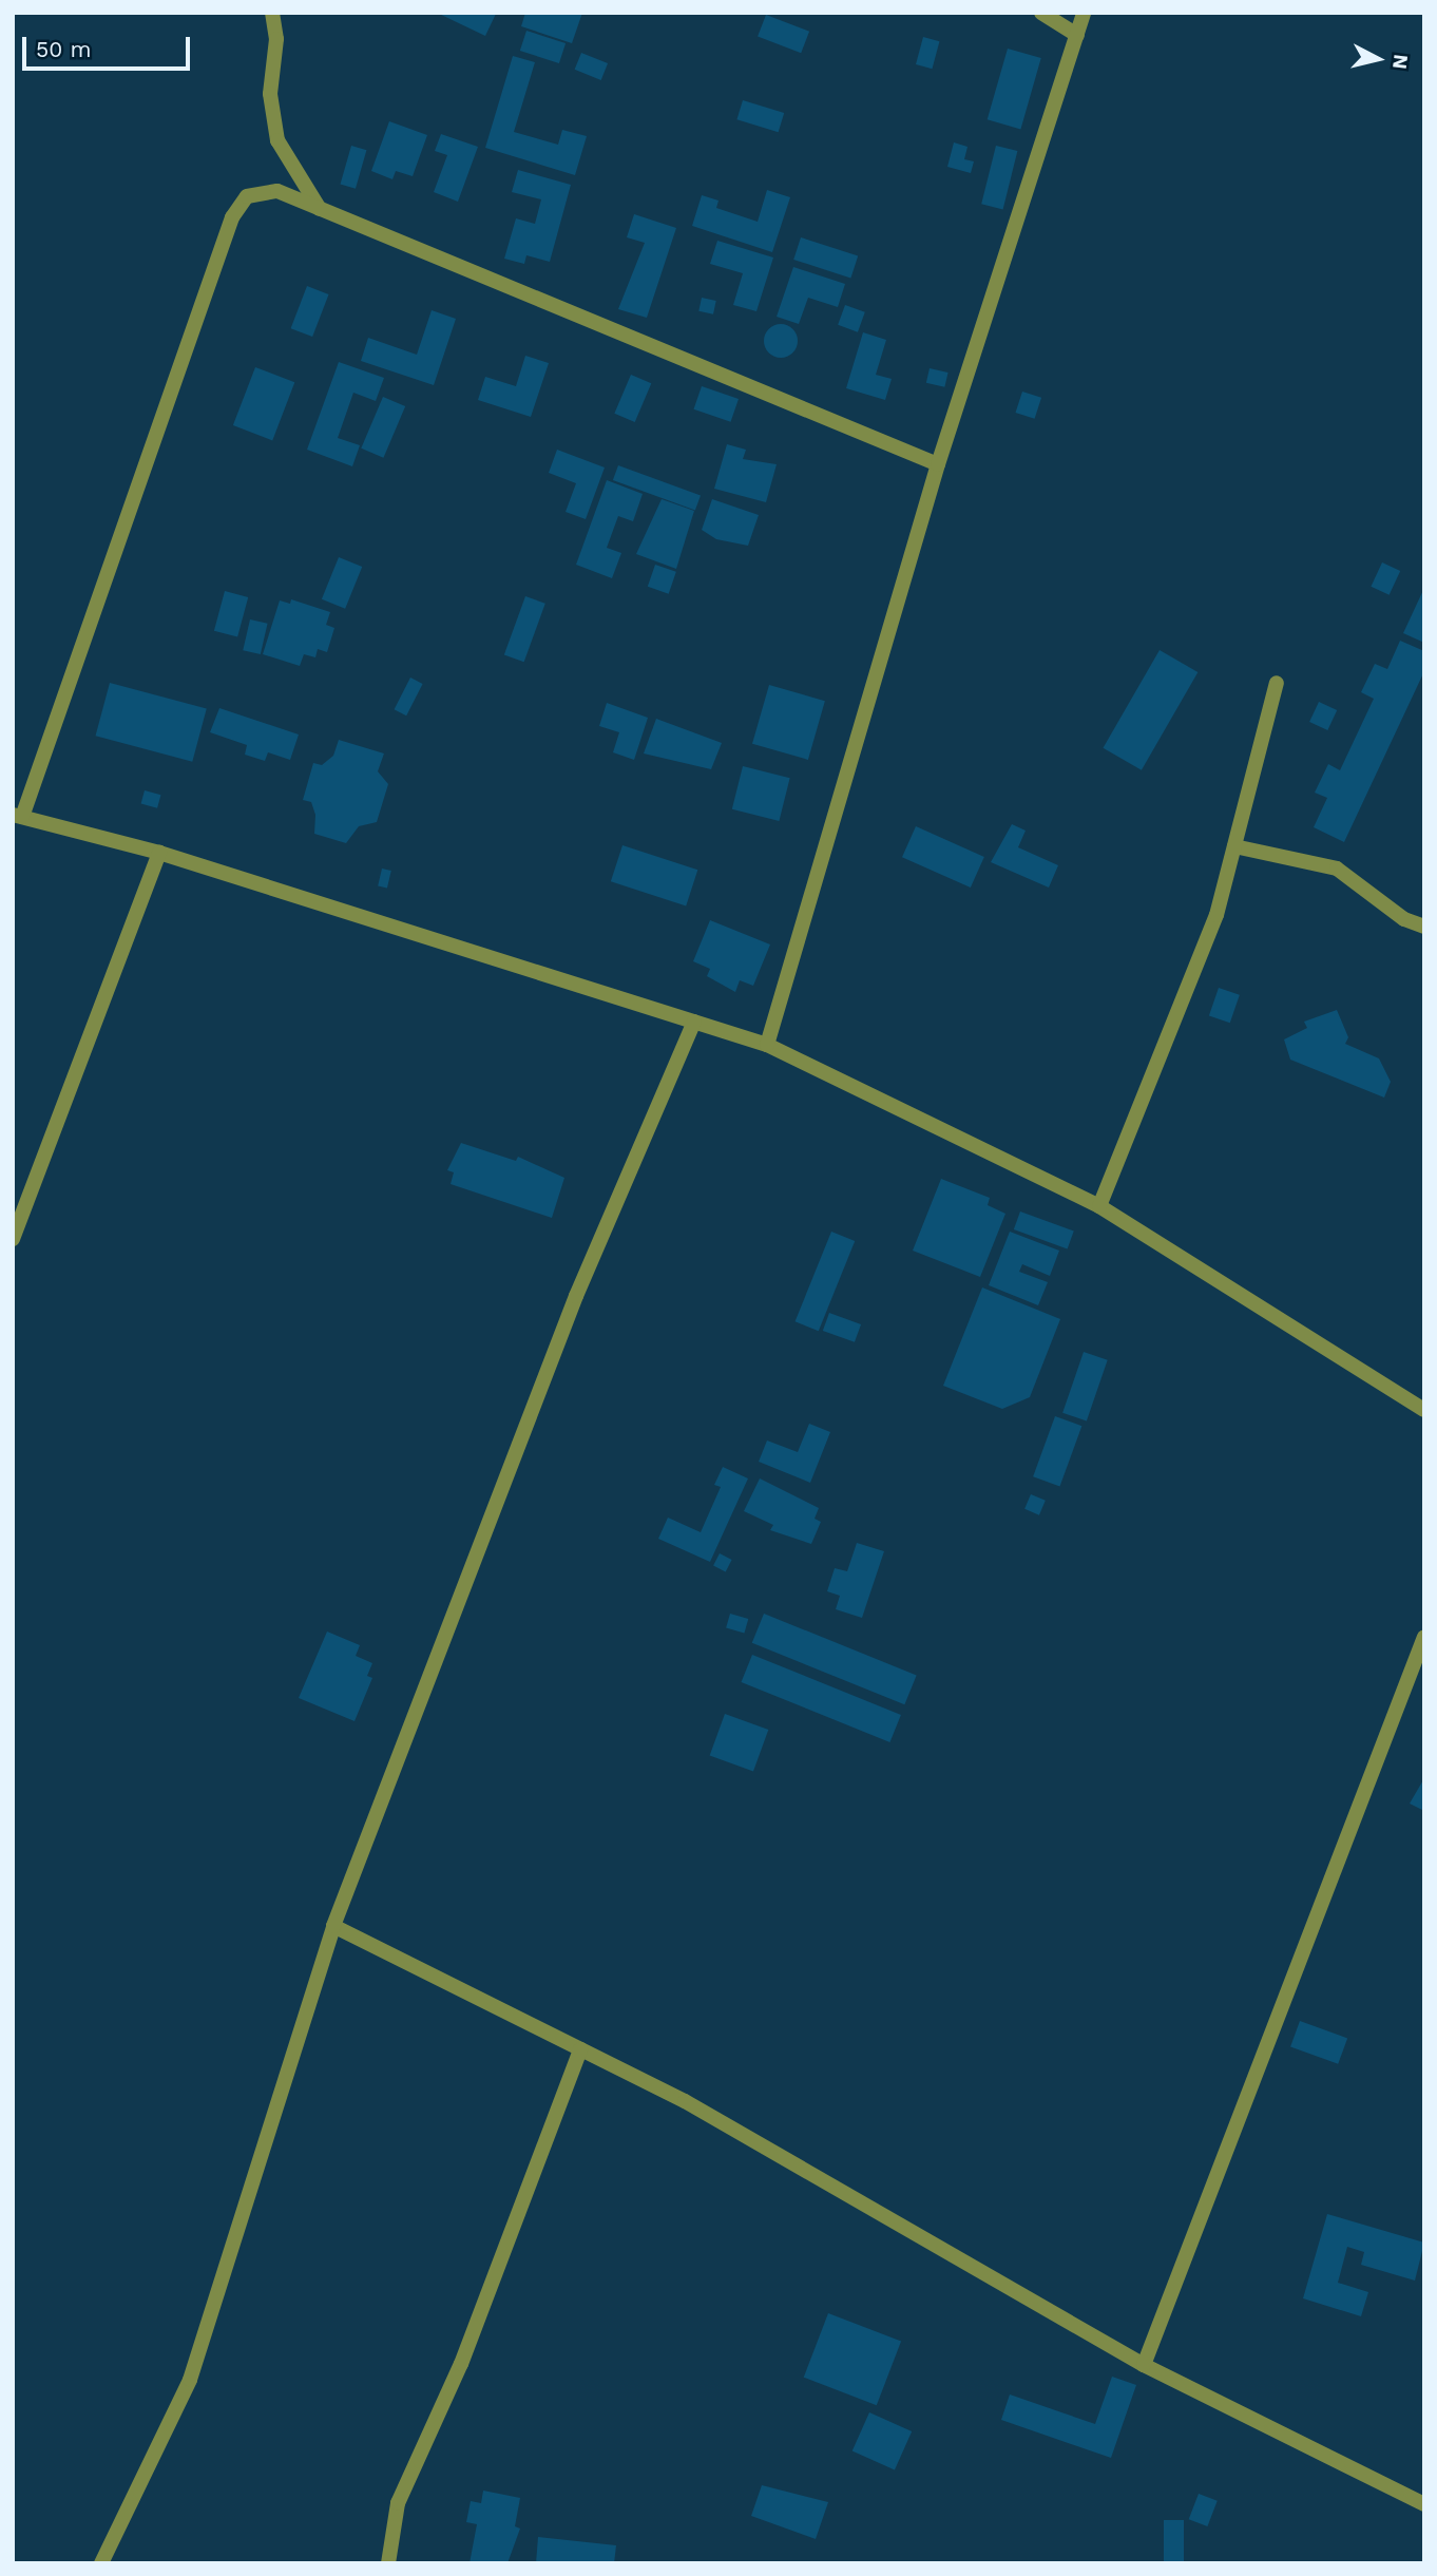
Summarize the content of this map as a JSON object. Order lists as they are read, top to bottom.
{
  "scale_bar": "50 m",
  "north": "right"
}
